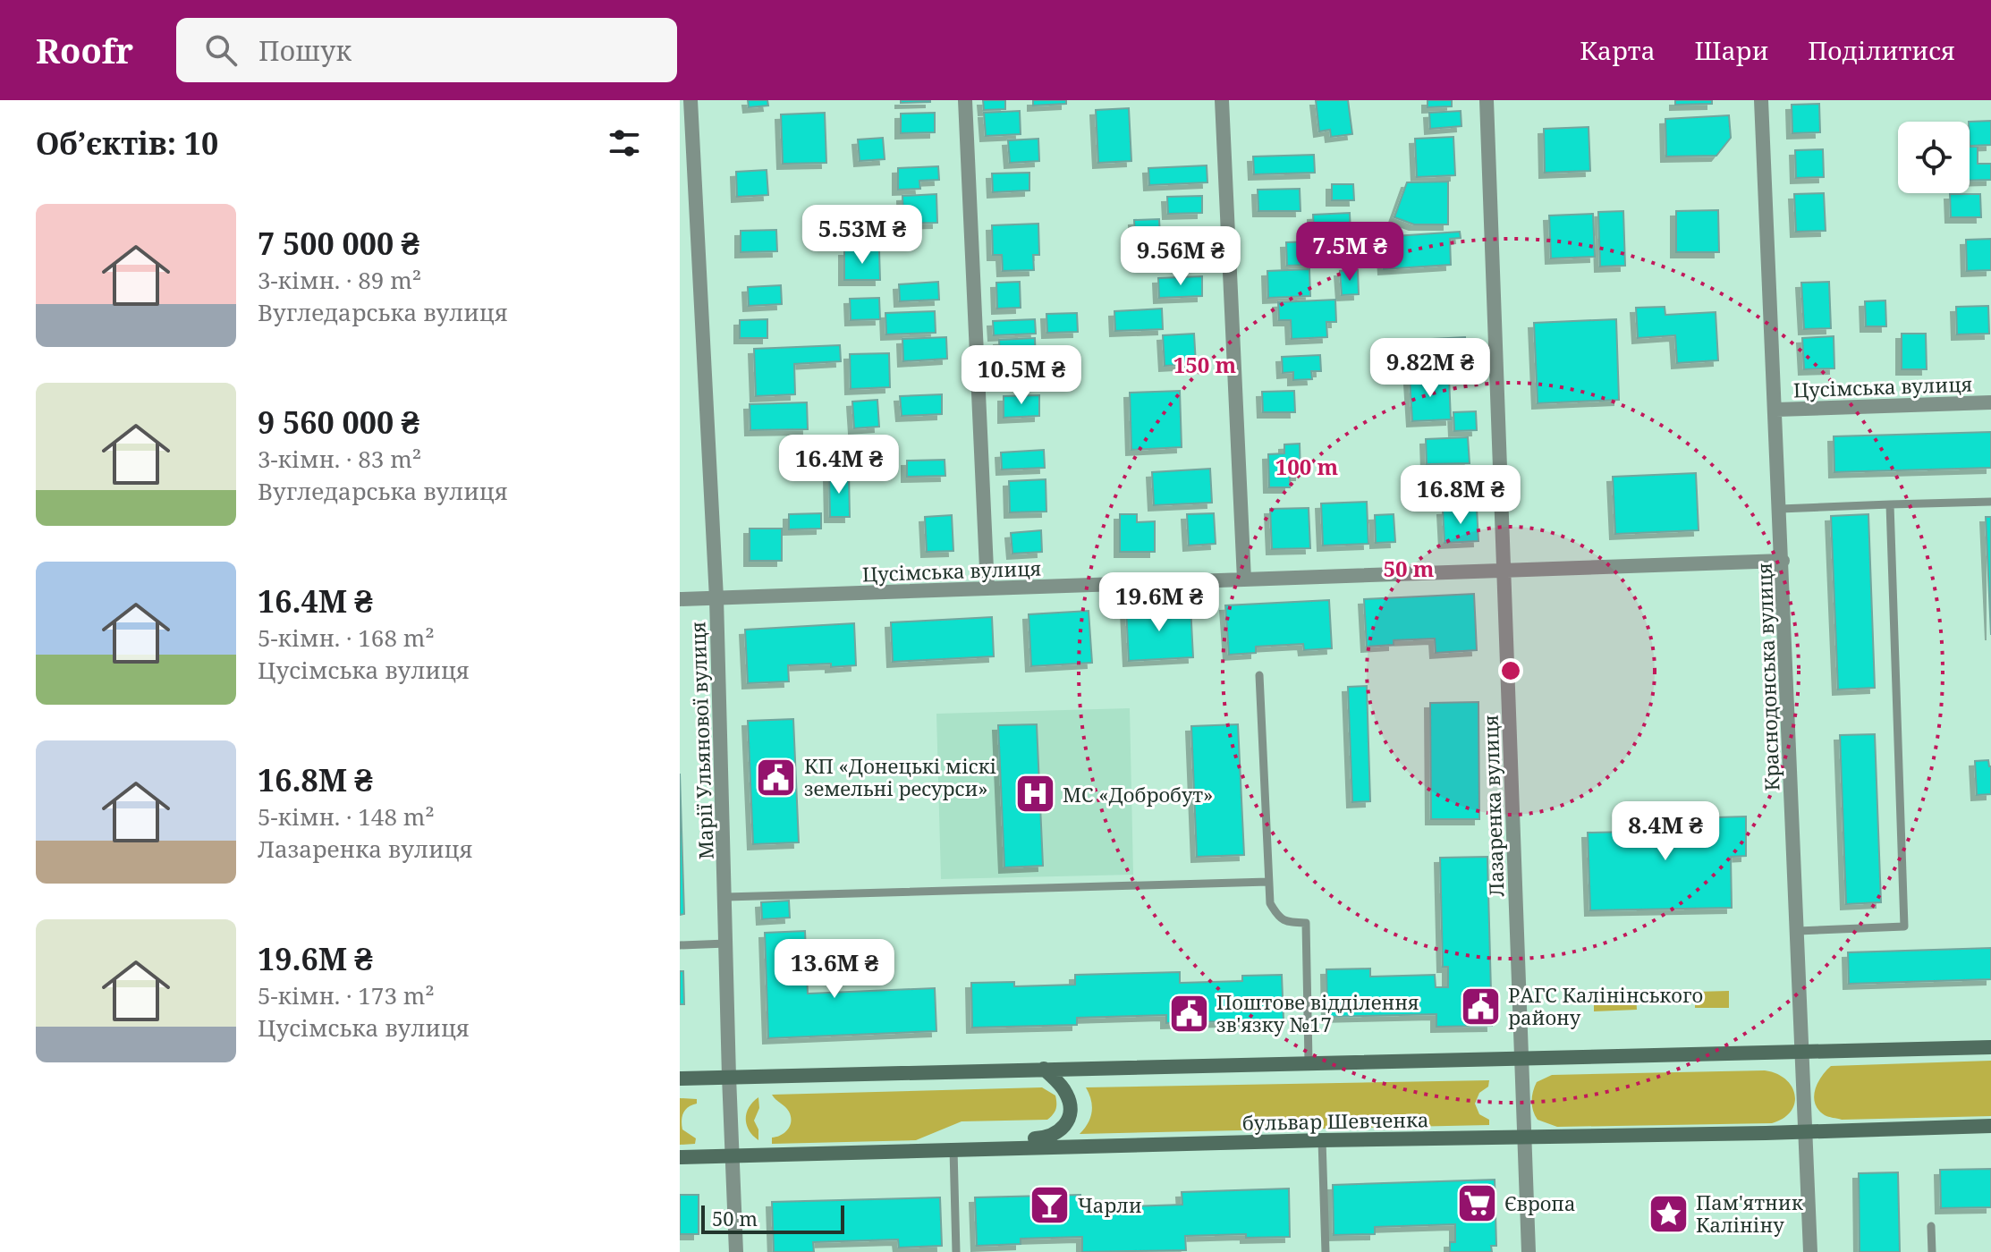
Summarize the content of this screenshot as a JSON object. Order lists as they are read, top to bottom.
{
  "streets": {
    "main road": ["бульвар Шевченка"],
    "street": [
      "Цусімська вулиця",
      "Краснодонська вулиця",
      "Марії Ульянової вулиця",
      "Лазаренка вулиця"
    ]
  },
  "crossings": [
    ["Цусімська вулиця", "Краснодонська вулиця"],
    ["Цусімська вулиця", "Марії Ульянової вулиця"],
    ["Цусімська вулиця", "Лазаренка вулиця"],
    ["Краснодонська вулиця", "бульвар Шевченка"],
    ["Марії Ульянової вулиця", "бульвар Шевченка"],
    ["Лазаренка вулиця", "бульвар Шевченка"]
  ],
  "places": {
    "public building": ["КП «Донецькі міскі земельні ресурси»", "РАГС Калінінського району", "Поштове відділення зв'язку №17"],
    "hospital": ["МС «Добробут»"],
    "supermarket": ["Європа"],
    "bar": ["Чарли"],
    "place": ["Пам'ятник Калініну"]
  },
  "scale_bar": "50 m",
  "page": {
    "header": "Roofr",
    "search": "Пошук",
    "nav": ["Карта", "Шари", "Поділитися"],
    "heading": "Об’єктів: 10",
    "list": [
      {
        "name": "7 500 000 ₴",
        "note": "3-кімн. · 89 m² · Вугледарська вулиця"
      },
      {
        "name": "9 560 000 ₴",
        "note": "3-кімн. · 83 m² · Вугледарська вулиця"
      },
      {
        "name": "16.4M ₴",
        "note": "5-кімн. · 168 m² · Цусімська вулиця"
      },
      {
        "name": "16.8M ₴",
        "note": "5-кімн. · 148 m² · Лазаренка вулиця"
      },
      {
        "name": "19.6M ₴",
        "note": "5-кімн. · 173 m² · Цусімська вулиця"
      }
    ],
    "price": [
      "5.53M ₴",
      "7.5M ₴",
      "9.56M ₴",
      "9.82M ₴",
      "10.5M ₴",
      "16.4M ₴",
      "16.8M ₴",
      "19.6M ₴",
      "8.4M ₴",
      "13.6M ₴"
    ],
    "scale": "50 m"
  },
  "rings": ["150 m", "100 m", "50 m"]
}
